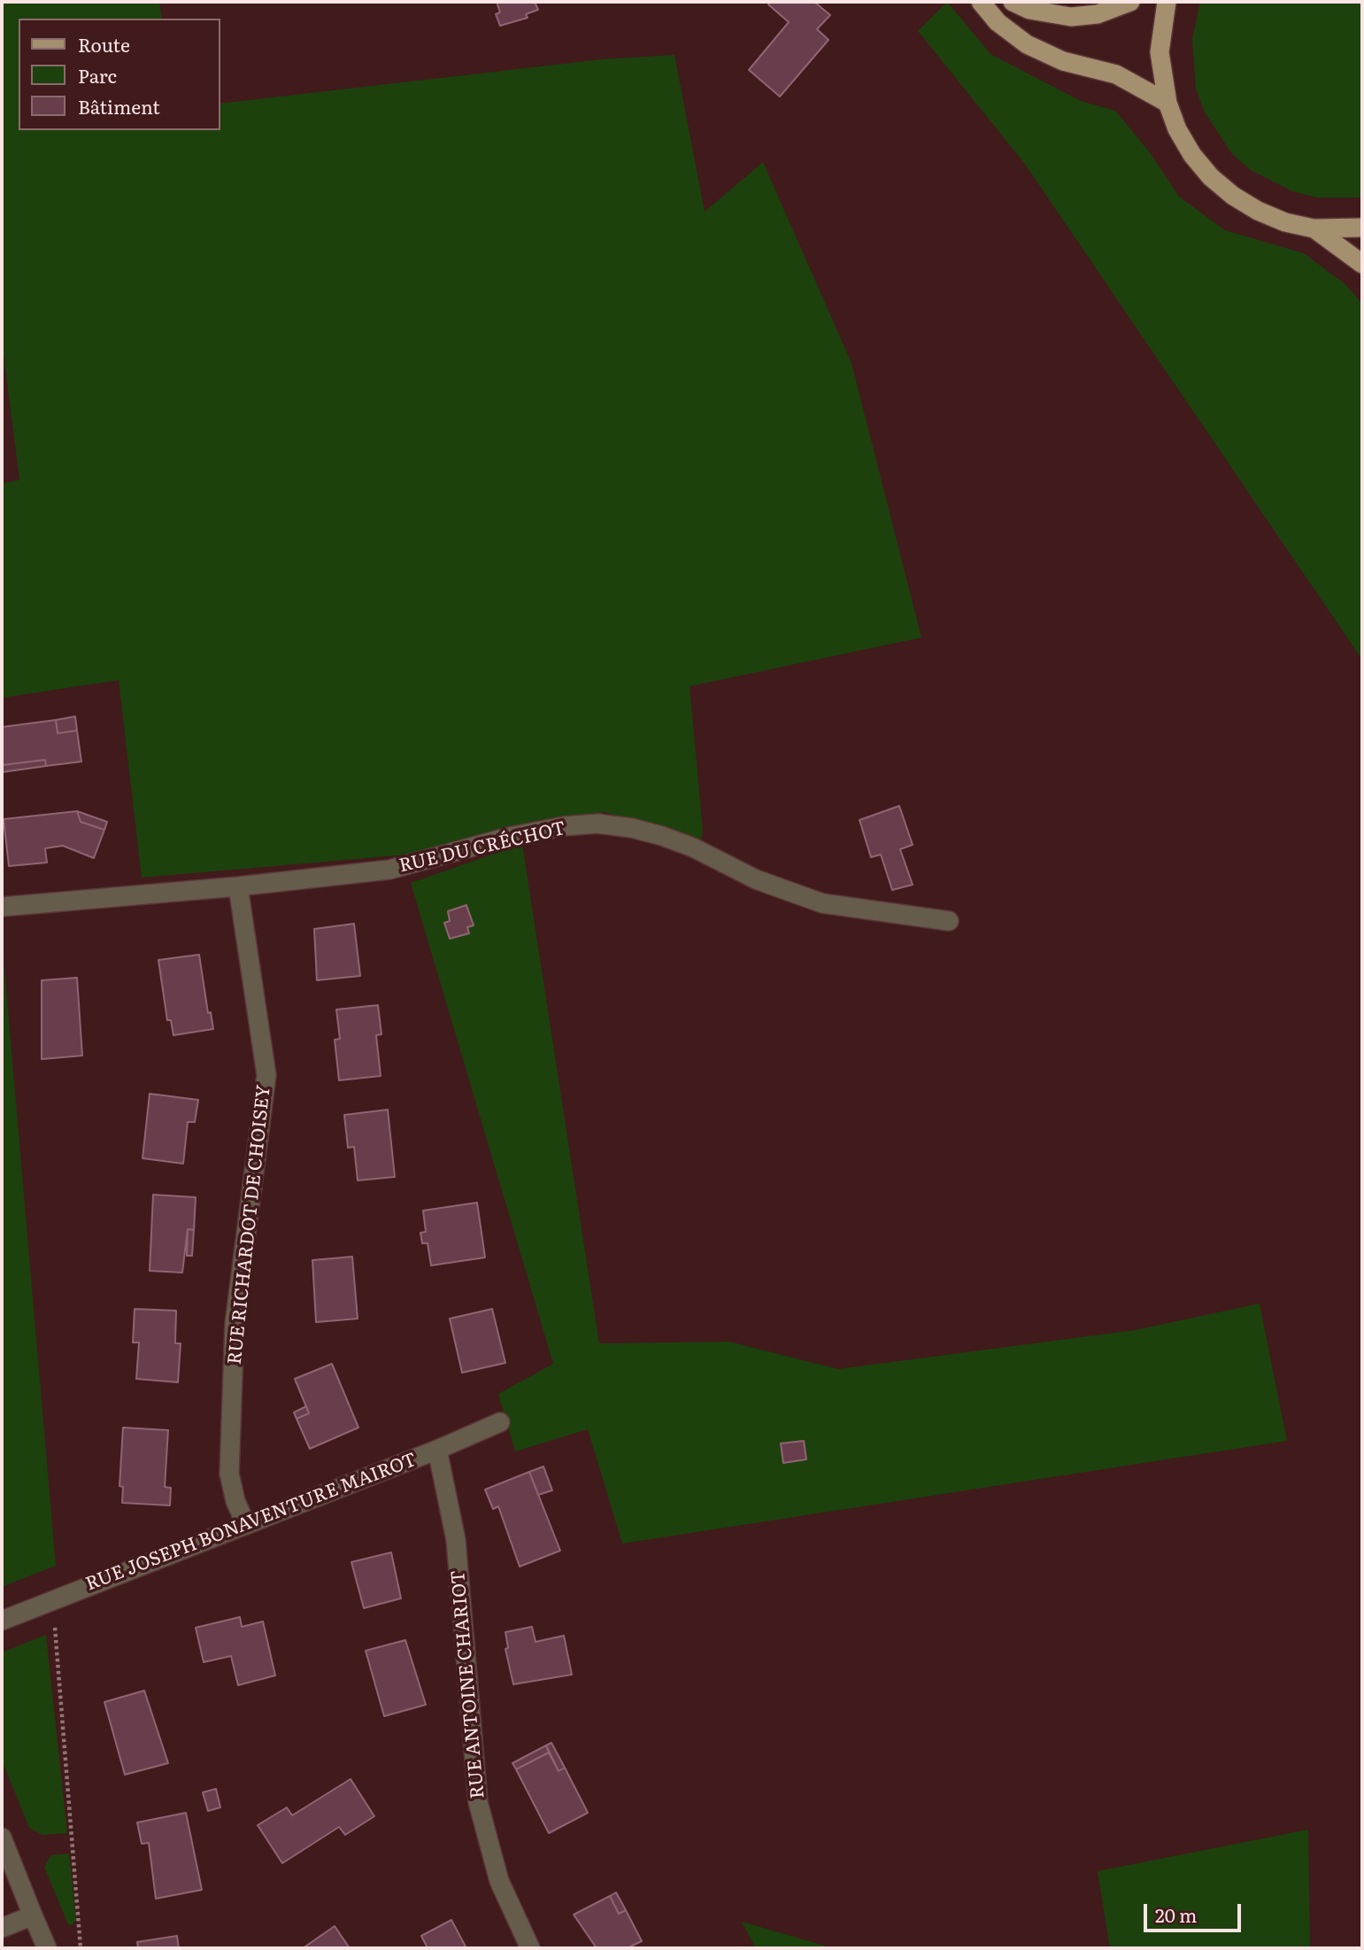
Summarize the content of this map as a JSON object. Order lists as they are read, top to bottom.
{
  "streets": {
    "street": [
      "RUE DU CRÉCHOT",
      "RUE RICHARDOT DE CHOISEY",
      "RUE JOSEPH BONAVENTURE MAIROT",
      "RUE ANTOINE CHARIOT"
    ]
  },
  "crossings": [
    ["RUE DU CRÉCHOT", "RUE RICHARDOT DE CHOISEY"],
    ["RUE RICHARDOT DE CHOISEY", "RUE JOSEPH BONAVENTURE MAIROT"],
    ["RUE JOSEPH BONAVENTURE MAIROT", "RUE ANTOINE CHARIOT"]
  ],
  "legend": ["Route", "Parc", "Bâtiment"],
  "scale_bar": "20 m"
}
